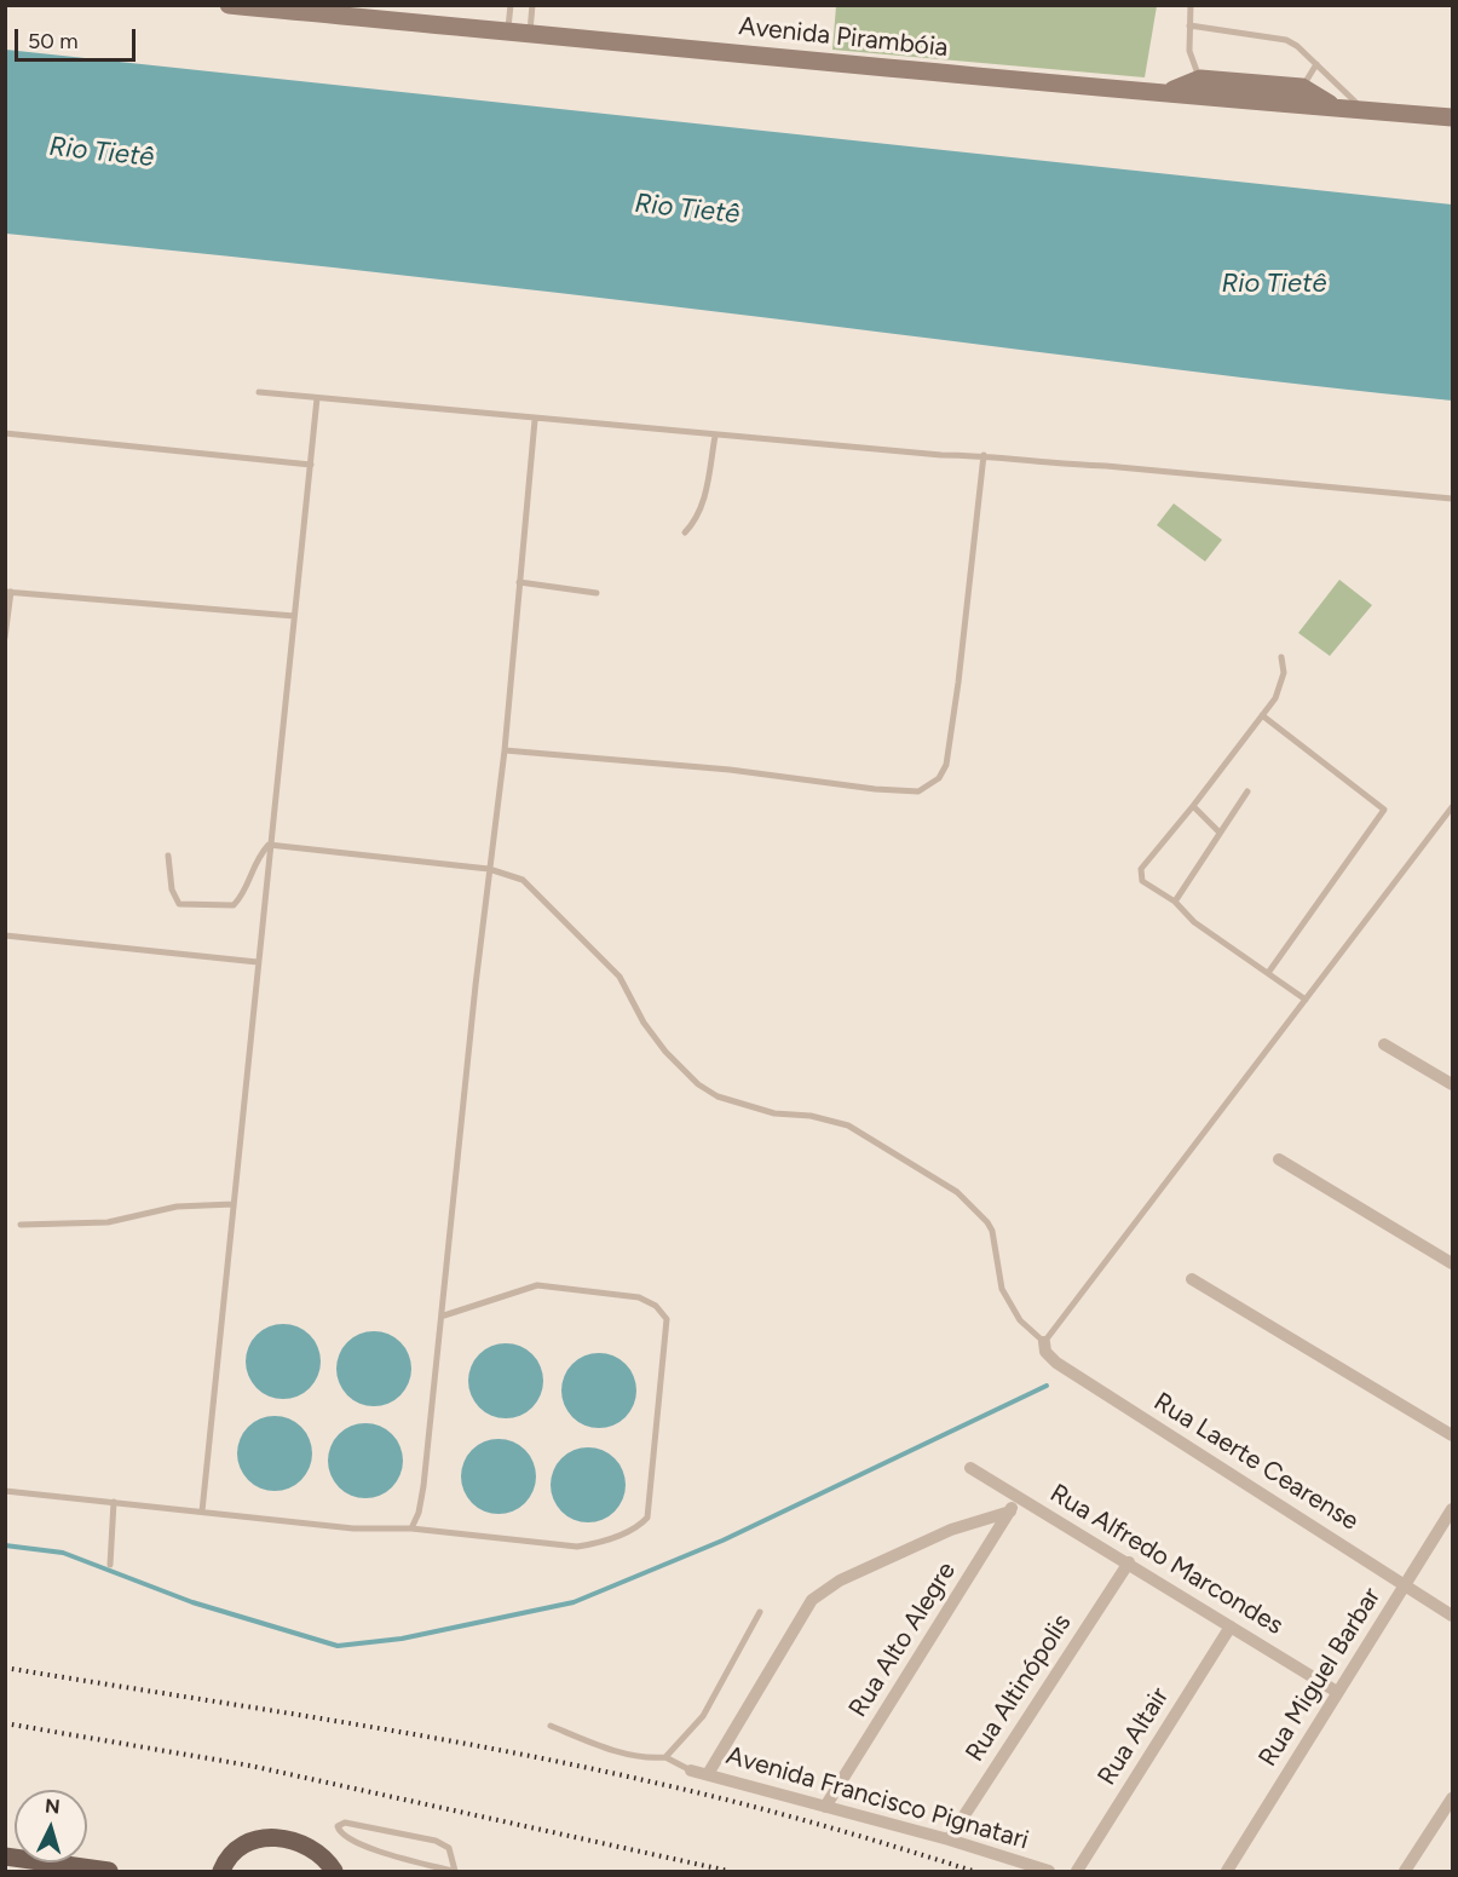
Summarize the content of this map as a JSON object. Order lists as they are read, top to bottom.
{
  "streets": {
    "main road": ["Avenida Pirambóia"],
    "street": [
      "Rua Laerte Cearense",
      "Rua Alfredo Marcondes",
      "Rua Alto Alegre",
      "Rua Miguel Barbar",
      "Rua Altinópolis",
      "Rua Altair",
      "Avenida Francisco Pignatari"
    ]
  },
  "crossings": [
    ["Rua Laerte Cearense", "Rua Miguel Barbar"],
    ["Rua Alfredo Marcondes", "Rua Alto Alegre"],
    ["Rua Alfredo Marcondes", "Rua Miguel Barbar"],
    ["Rua Alfredo Marcondes", "Rua Altinópolis"],
    ["Rua Alfredo Marcondes", "Rua Altair"],
    ["Rua Alto Alegre", "Avenida Francisco Pignatari"],
    ["Rua Altinópolis", "Avenida Francisco Pignatari"]
  ],
  "water": ["Rio Tietê"],
  "scale_bar": "50 m",
  "north": "top"
}
